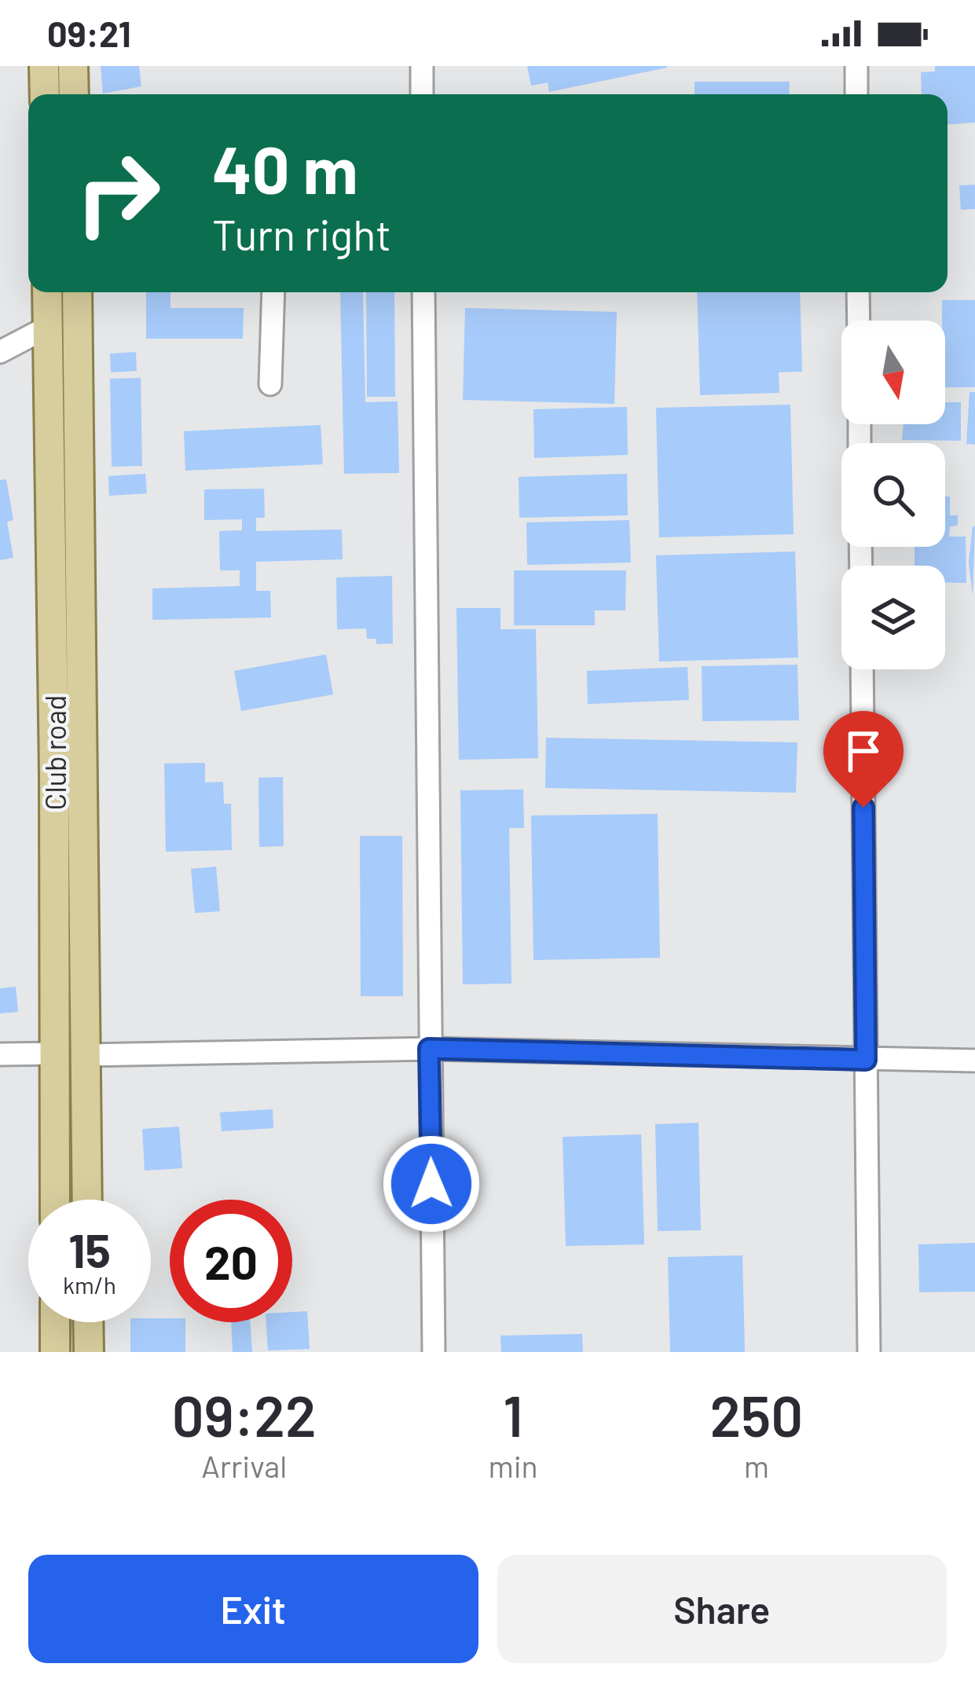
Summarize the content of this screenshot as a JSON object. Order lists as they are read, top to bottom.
{
  "streets": {
    "main road": ["Club road"]
  },
  "north": "bottom",
  "page": {
    "status": "09:21",
    "turn": ["40 m", "Turn right"],
    "speed": "15 km/h",
    "limit": "20",
    "eta": [
      "09:22",
      "Arrival",
      "1",
      "min",
      "250",
      "m"
    ],
    "buttons": ["Exit", "Share"]
  }
}
